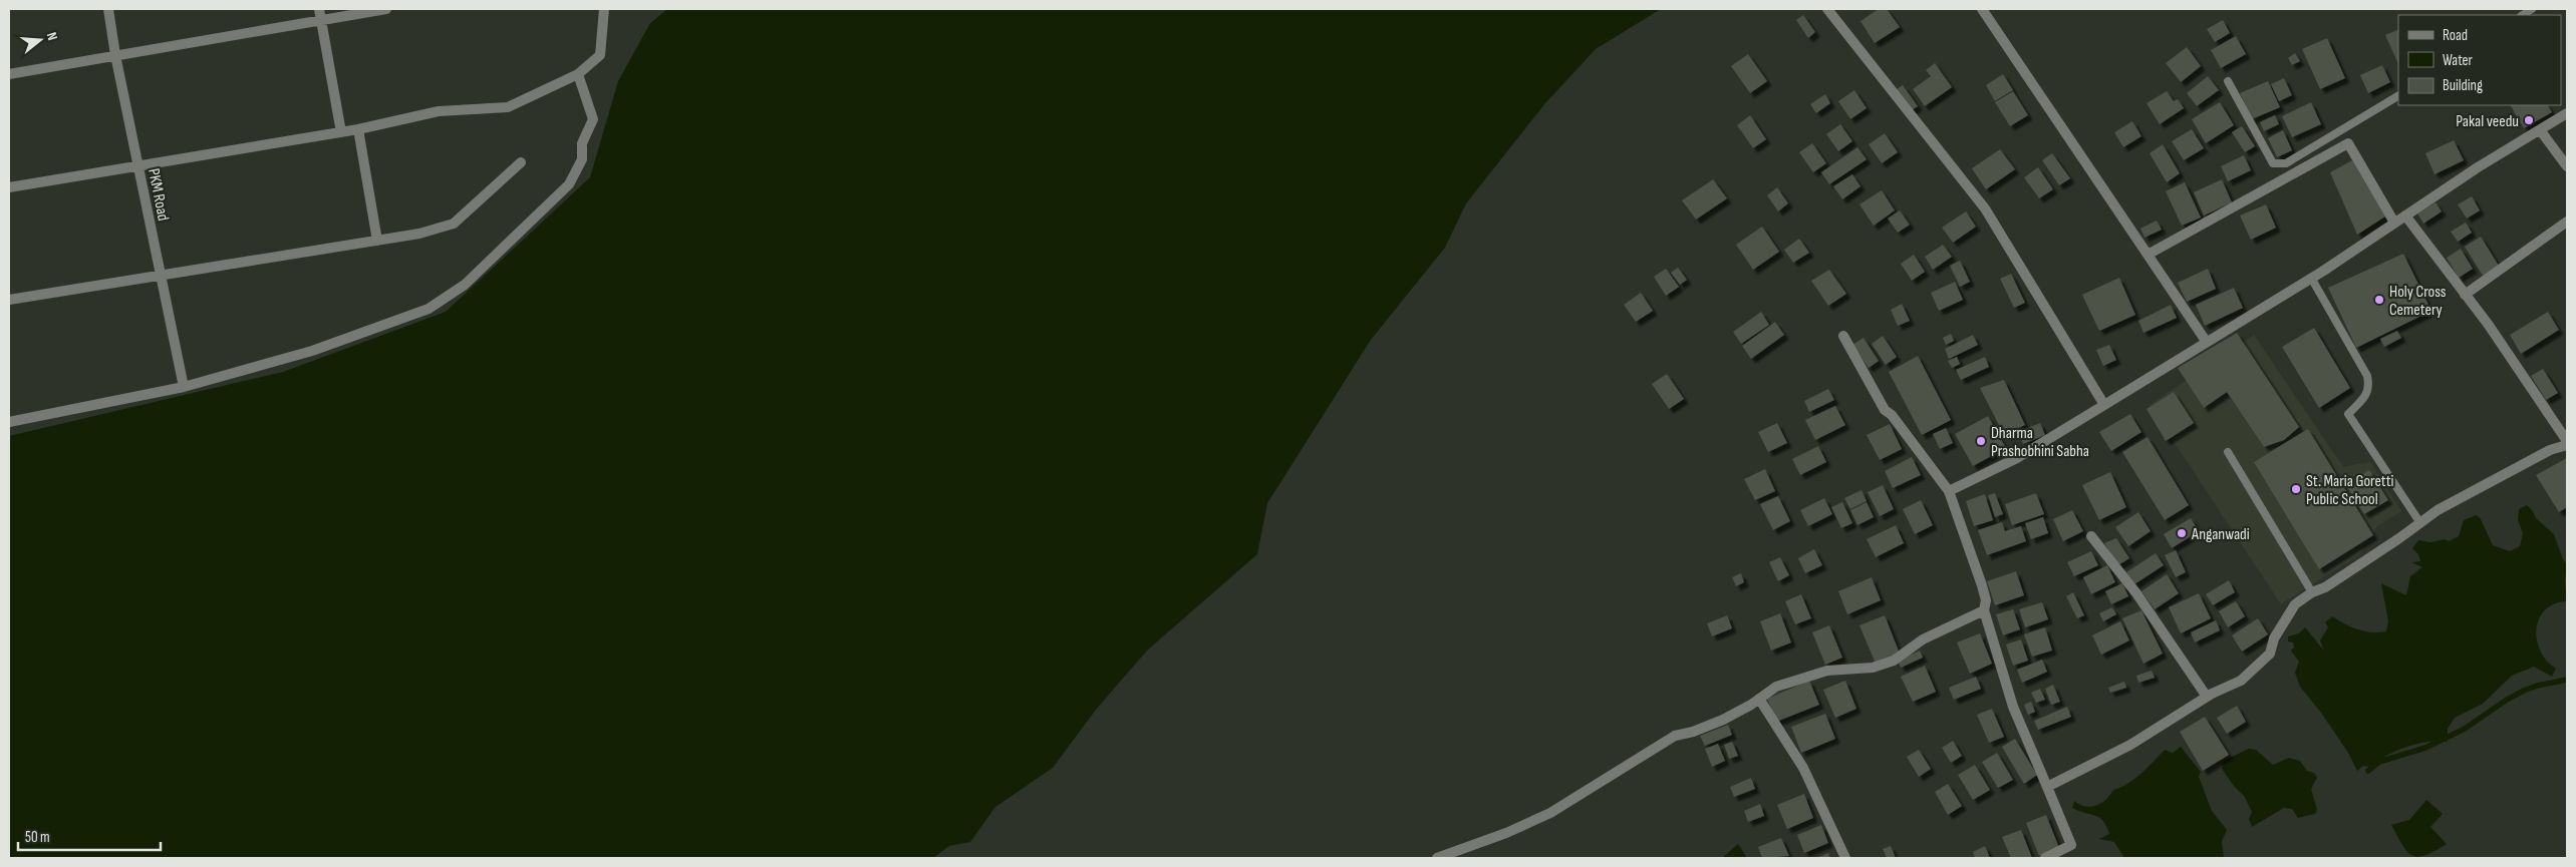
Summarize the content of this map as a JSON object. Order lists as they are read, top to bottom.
{
  "streets": {
    "street": ["PKM Road"]
  },
  "places": [
    "Pakal veedu",
    "Holy Cross Cemetery",
    "Dharma Prashobhini Sabha",
    "St. Maria Goretti Public School",
    "Anganwadi"
  ],
  "legend": ["Road", "Water", "Building"],
  "scale_bar": "50 m",
  "north": "right"
}
